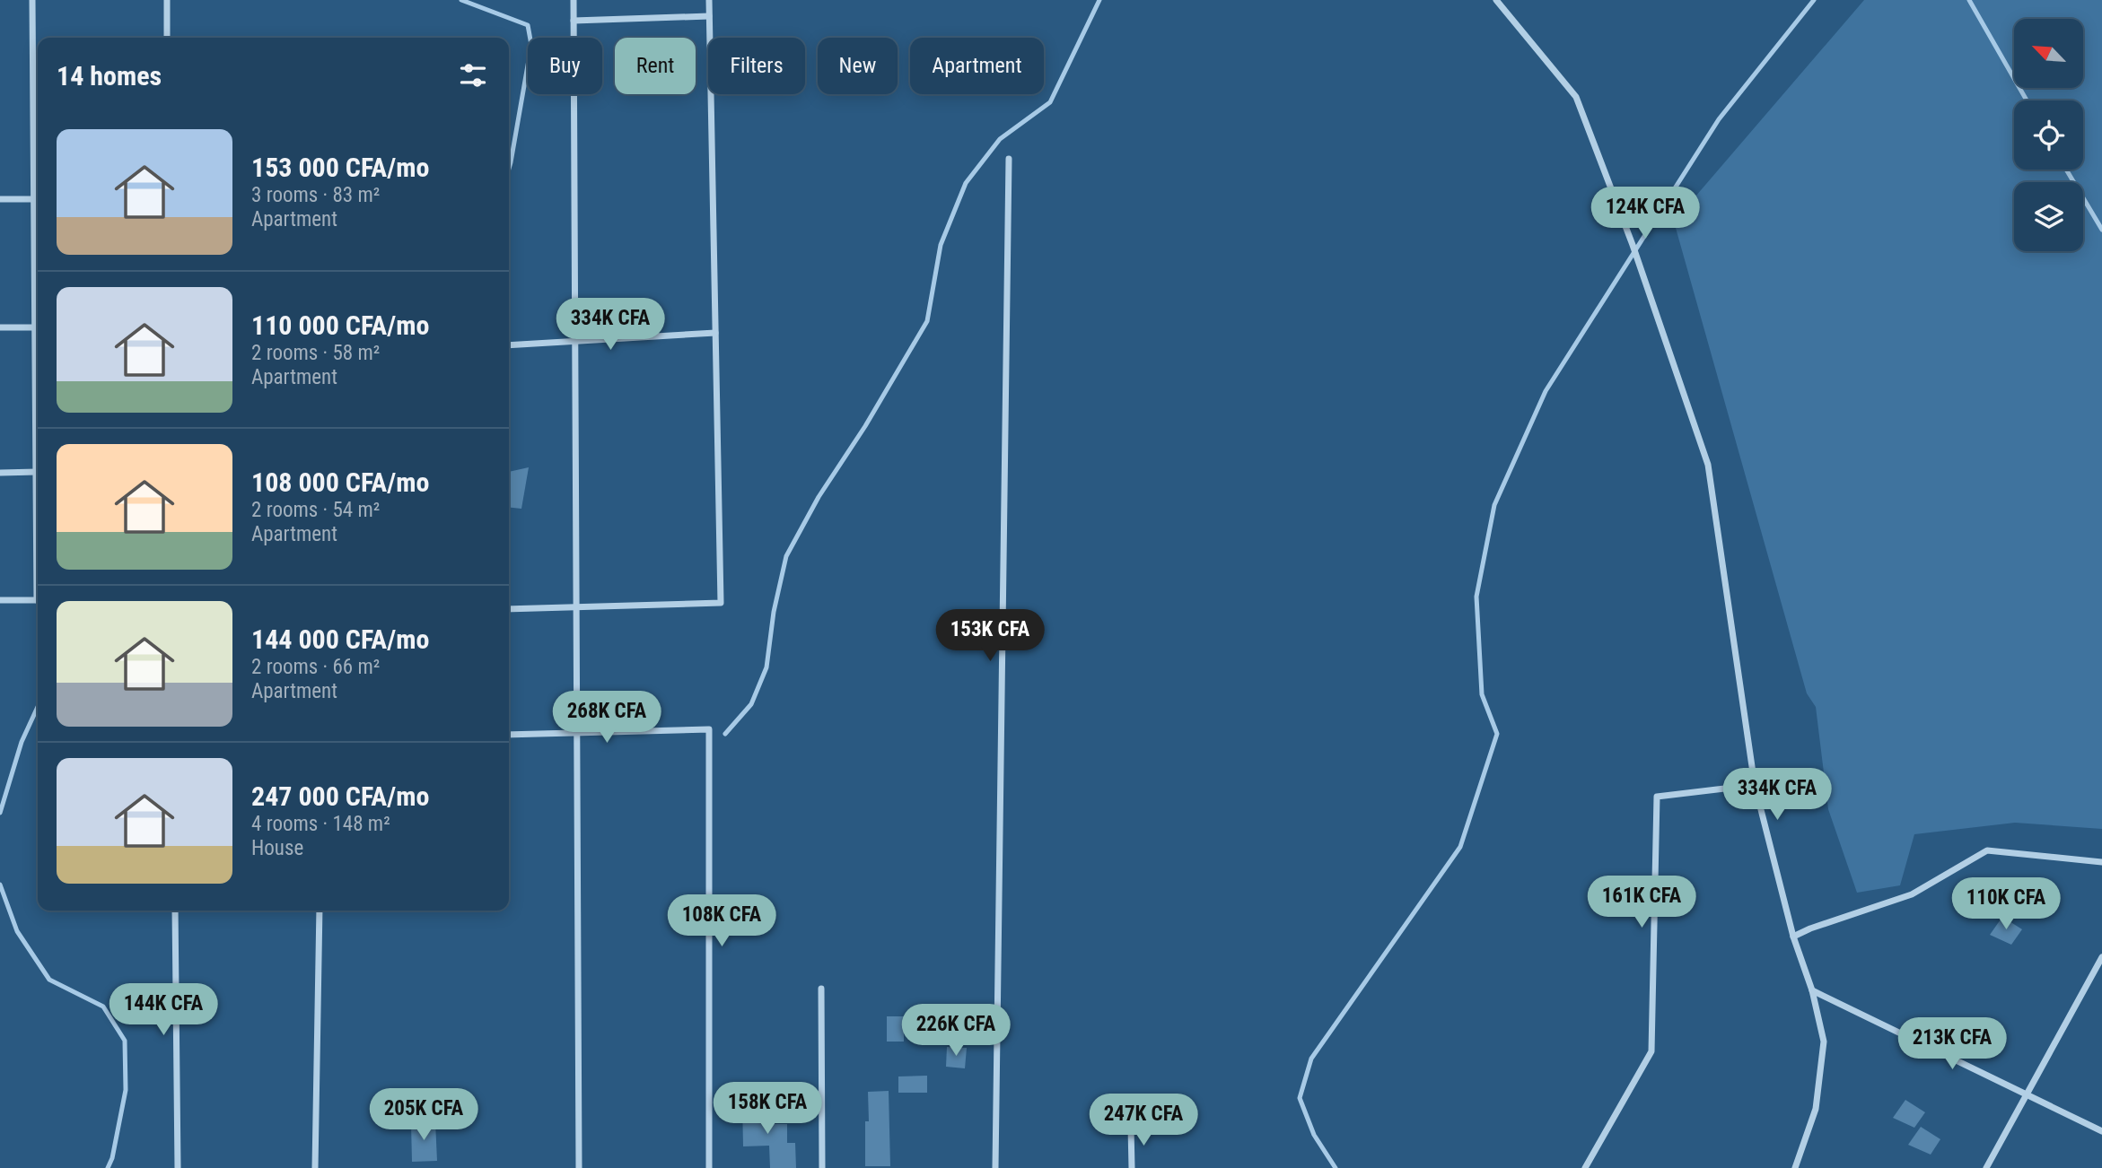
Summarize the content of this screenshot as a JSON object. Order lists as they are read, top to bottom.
{
  "north": "top left",
  "page": {
    "chip": [
      "Buy",
      "Rent",
      "Filters",
      "New",
      "Apartment"
    ],
    "heading": "14 homes",
    "list": [
      {
        "name": "153 000 CFA/mo",
        "note": "3 rooms · 83 m² · Apartment"
      },
      {
        "name": "110 000 CFA/mo",
        "note": "2 rooms · 58 m² · Apartment"
      },
      {
        "name": "108 000 CFA/mo",
        "note": "2 rooms · 54 m² · Apartment"
      },
      {
        "name": "144 000 CFA/mo",
        "note": "2 rooms · 66 m² · Apartment"
      },
      {
        "name": "247 000 CFA/mo",
        "note": "4 rooms · 148 m² · House"
      }
    ],
    "price": [
      "124K CFA",
      "334K CFA",
      "153K CFA",
      "268K CFA",
      "334K CFA",
      "161K CFA",
      "110K CFA",
      "108K CFA",
      "144K CFA",
      "226K CFA",
      "213K CFA",
      "158K CFA",
      "205K CFA",
      "247K CFA"
    ]
  }
}
